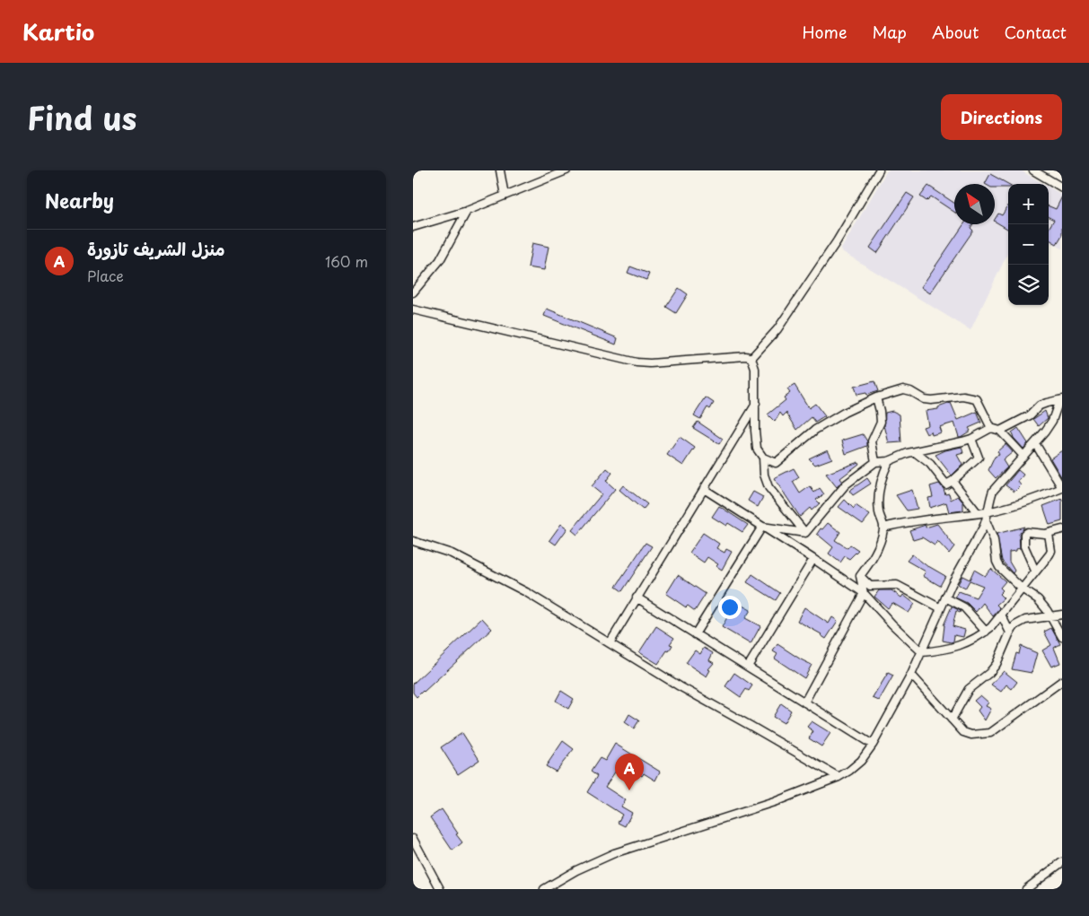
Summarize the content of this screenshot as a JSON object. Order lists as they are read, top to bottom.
{
  "north": "top left",
  "page": {
    "header": "Kartio",
    "nav": [
      "Home",
      "Map",
      "About",
      "Contact"
    ],
    "title": "Find us",
    "buttons": "Directions",
    "heading": "Nearby",
    "map_buttons": ["+", "−"],
    "list": [
      {
        "mark": "A",
        "name": "منزل الشريف تازورة",
        "note": "Place",
        "value": "160 m"
      }
    ],
    "pins": "A"
  }
}
